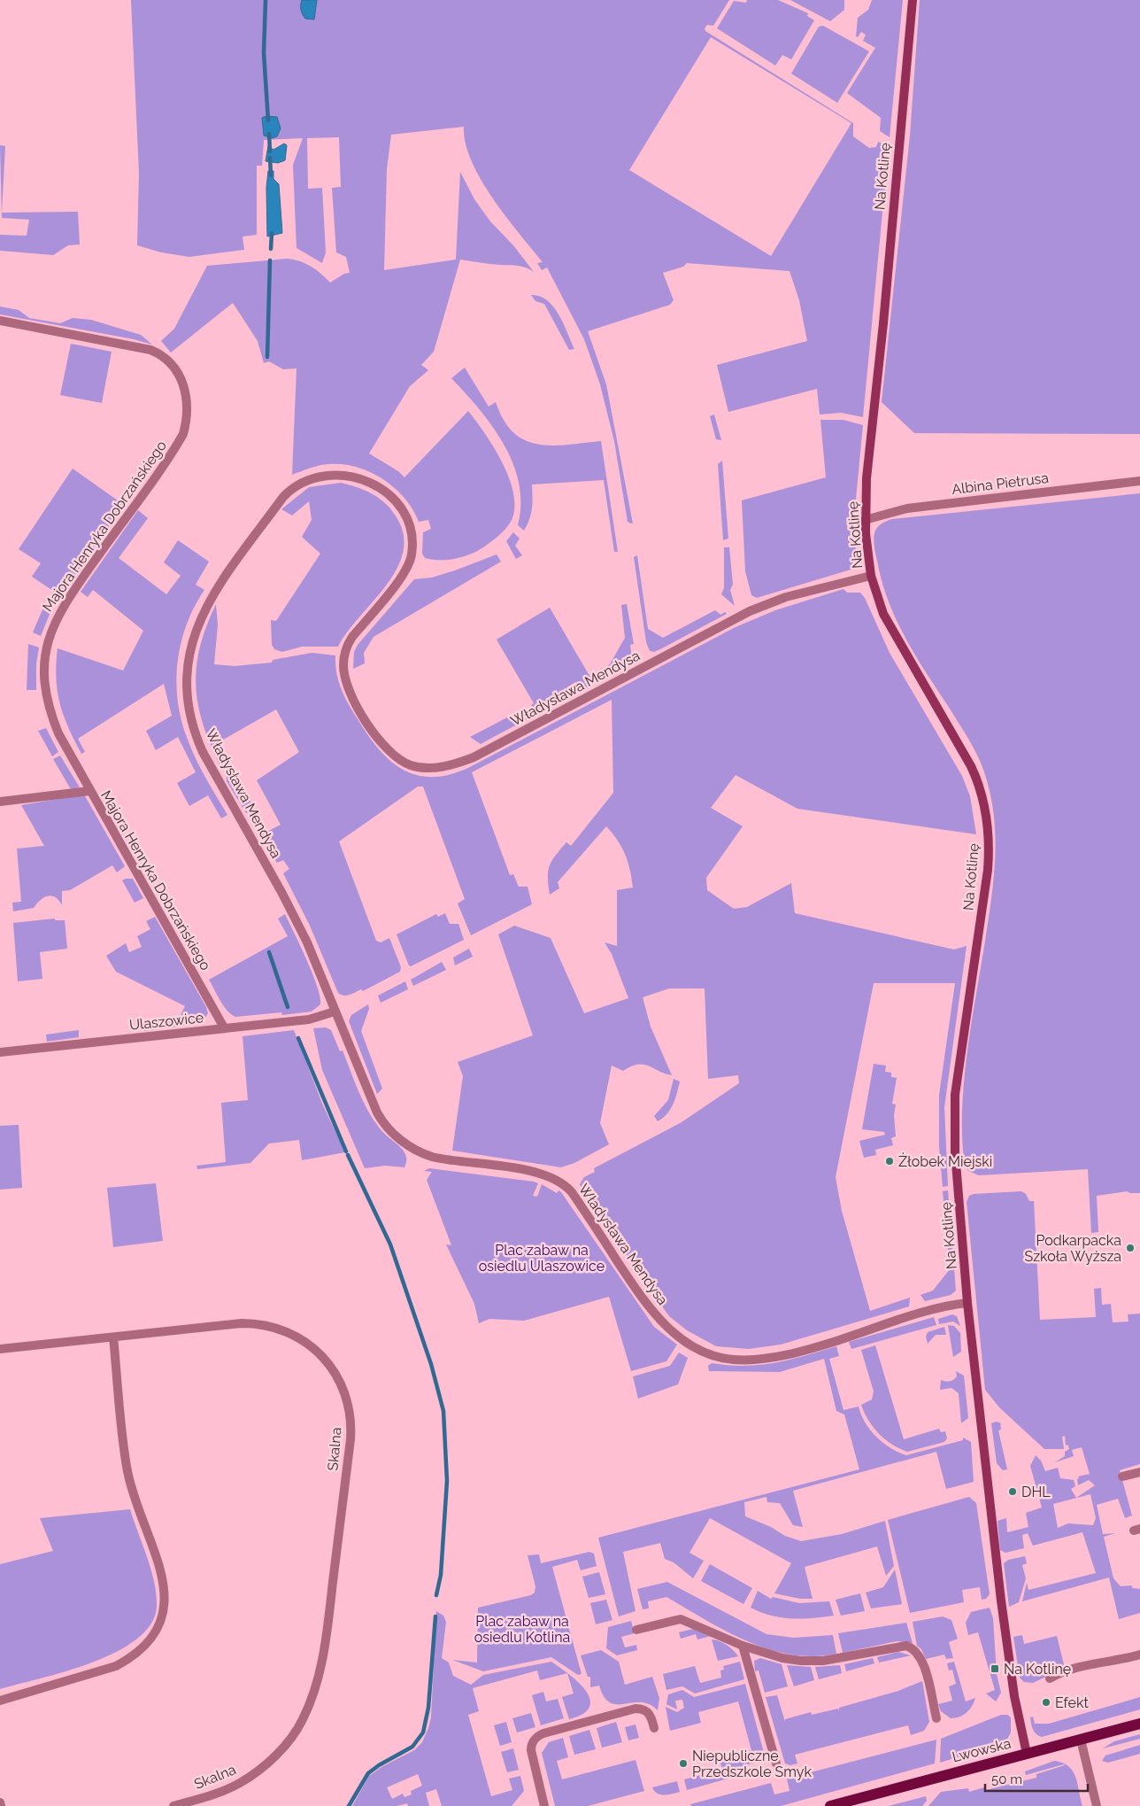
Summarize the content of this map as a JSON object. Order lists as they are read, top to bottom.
{
  "streets": {
    "main road": ["Lwowska"],
    "street": [
      "Na Kotlinę",
      "Albina Pietrusa",
      "Majora Henryka Dobrzańskiego",
      "Władysława Mendysa",
      "Ulaszowice",
      "Skalna"
    ]
  },
  "crossings": [
    ["Na Kotlinę", "Albina Pietrusa"],
    ["Na Kotlinę", "Władysława Mendysa"],
    ["Na Kotlinę", "Lwowska"],
    ["Majora Henryka Dobrzańskiego", "Ulaszowice"],
    ["Władysława Mendysa", "Ulaszowice"]
  ],
  "parks": ["Plac zabaw na osiedlu Ulaszowice", "Plac zabaw na osiedlu Kotlina"],
  "places": {
    "other": [
      "Żłobek Miejski",
      "Podkarpacka Szkoła Wyższa",
      "DHL",
      "Efekt",
      "Niepubliczne Przedszkole Smyk"
    ],
    "transit": ["Na Kotlinę"]
  },
  "scale_bar": "50 m"
}
